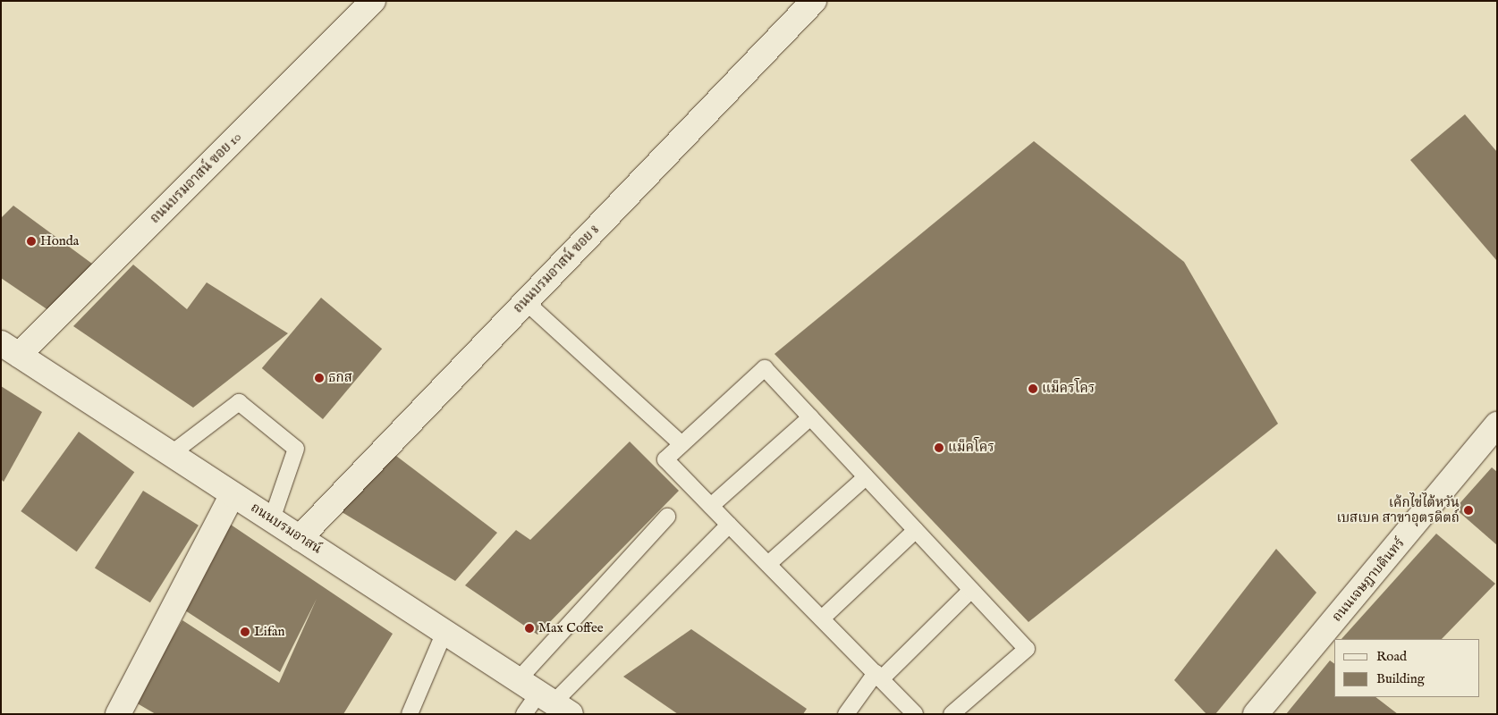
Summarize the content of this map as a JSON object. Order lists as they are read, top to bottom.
{
  "streets": {
    "street": [
      "ถนนบรมอาสน์ ฃอย 10",
      "ถนนบรมอาสน์ ฃอย 8",
      "ถนนบรมอาสน์",
      "ถนนเจษฎาบดินทร์"
    ]
  },
  "crossings": [
    ["ถนนบรมอาสน์ ฃอย 10", "ถนนบรมอาสน์"],
    ["ถนนบรมอาสน์ ฃอย 8", "ถนนบรมอาสน์"]
  ],
  "places": [
    "Honda",
    "ธกส",
    "แม็ครโคร",
    "แม็คโคร",
    "เค้กไข่ไต้หวัน เบสเบค สาขาอุตรดิตถ์",
    "Max Coffee",
    "Lifan"
  ],
  "legend": ["Road", "Building"]
}
